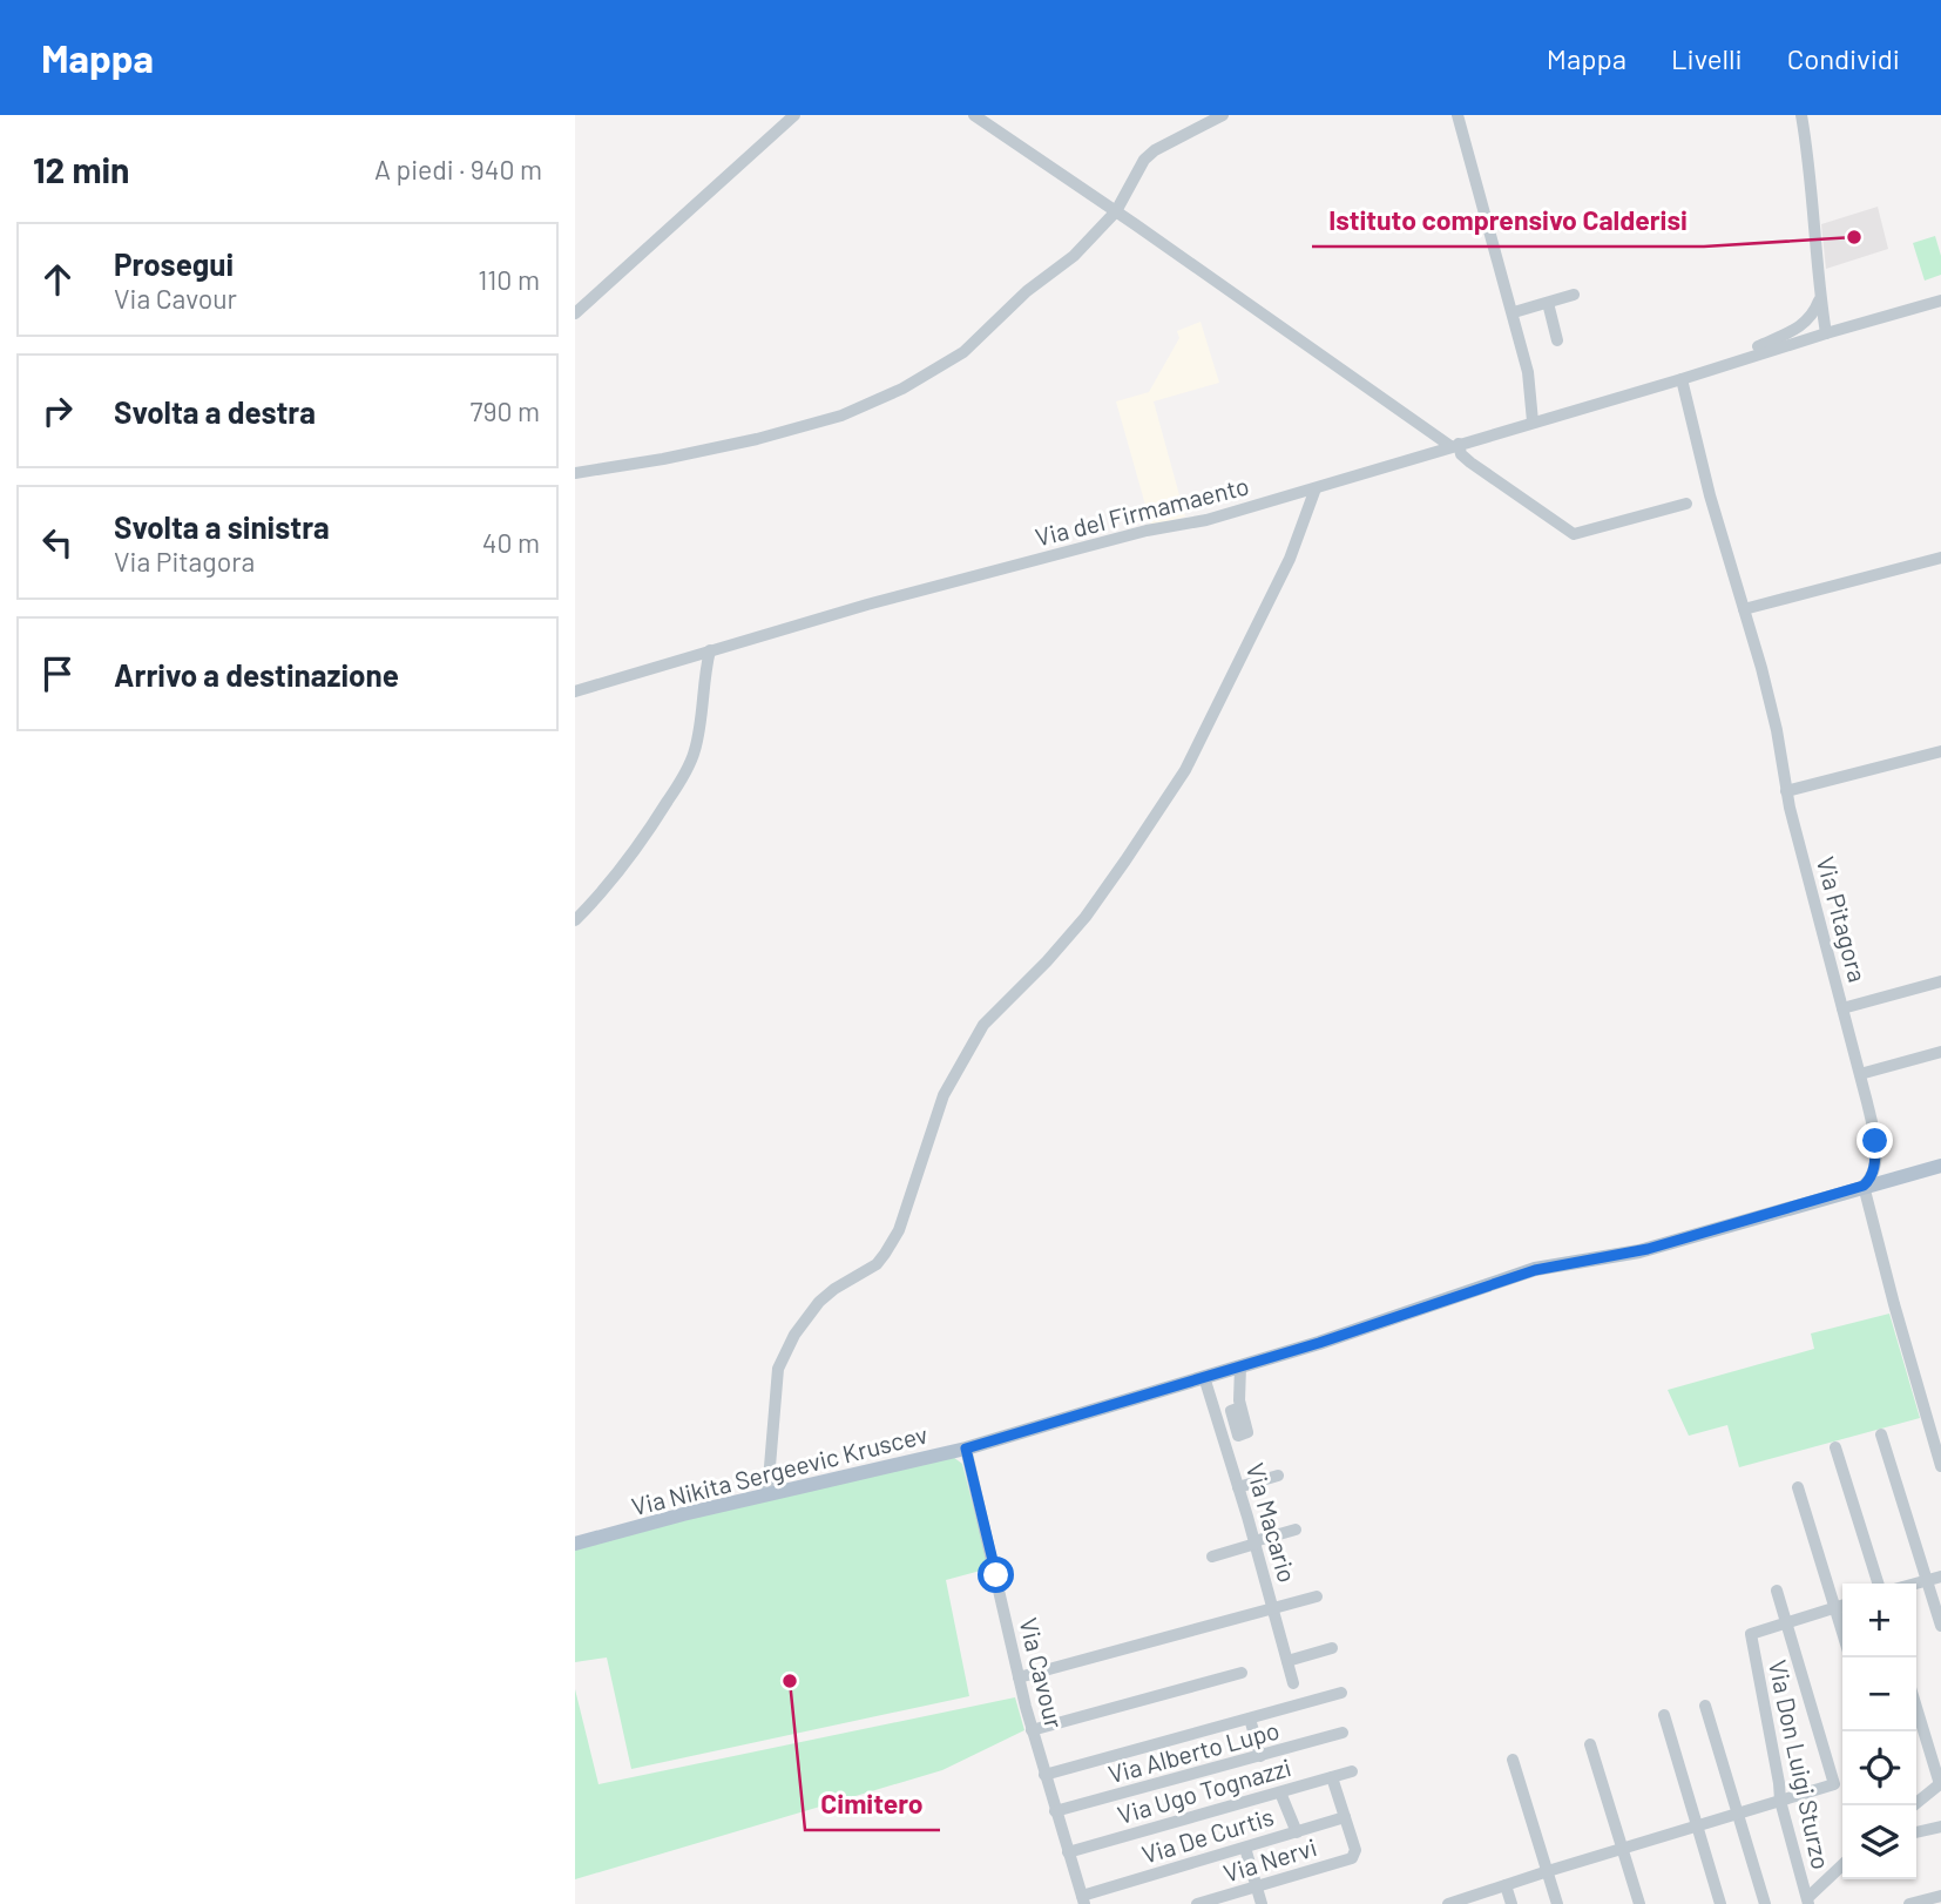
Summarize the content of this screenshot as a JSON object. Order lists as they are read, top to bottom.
{
  "streets": {
    "main road": ["Via Nikita Sergeevic Kruscev"],
    "street": [
      "Via del Firmamaento",
      "Via Pitagora",
      "Via Macario",
      "Via Cavour",
      "Via Alberto Lupo",
      "Via Don Luigi Sturzo",
      "Via Ugo Tognazzi",
      "Via De Curtis",
      "Via Nervi"
    ]
  },
  "crossings": [
    ["Via del Firmamaento", "Via Pitagora"],
    ["Via Pitagora", "Via Nikita Sergeevic Kruscev"],
    ["Via Nikita Sergeevic Kruscev", "Via Macario"],
    ["Via Nikita Sergeevic Kruscev", "Via Cavour"],
    ["Via Cavour", "Via Alberto Lupo"],
    ["Via Cavour", "Via Ugo Tognazzi"],
    ["Via Cavour", "Via De Curtis"],
    ["Via De Curtis", "Via Nervi"]
  ],
  "places": ["Istituto comprensivo Calderisi", "Cimitero"],
  "page": {
    "header": "Mappa",
    "nav": ["Mappa", "Livelli", "Condividi"],
    "heading": ["12 min", "A piedi · 940 m"],
    "list": [
      ["Prosegui", "Via Cavour", "110 m"],
      ["Svolta a destra", "790 m"],
      ["Svolta a sinistra", "Via Pitagora", "40 m"],
      "Arrivo a destinazione"
    ],
    "map_buttons": ["+", "−"]
  }
}
